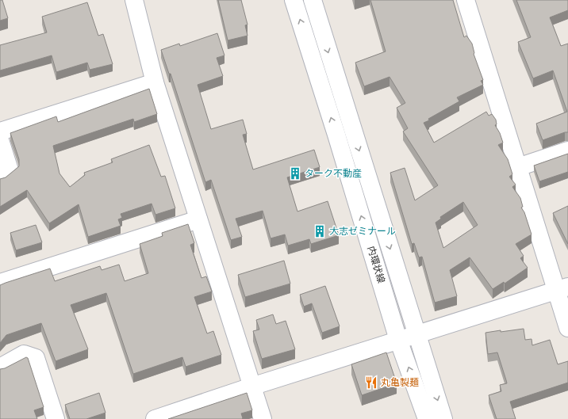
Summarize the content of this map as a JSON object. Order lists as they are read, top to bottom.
{
  "streets": {
    "street": ["内環状線"]
  },
  "places": {
    "building": ["ターク不動産", "大志ゼミナール"],
    "restaurant": ["丸亀製麺"]
  }
}
